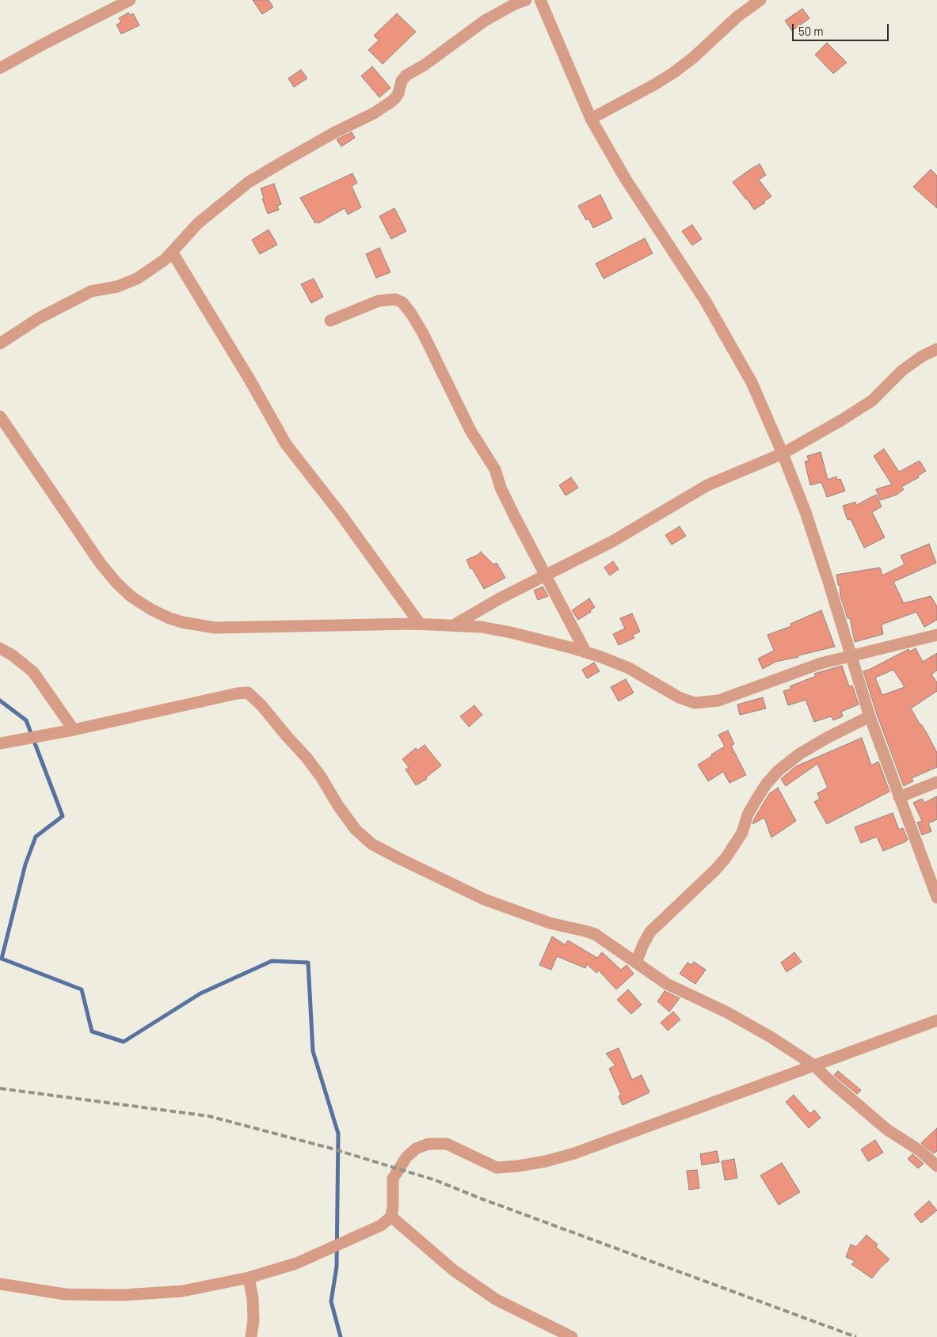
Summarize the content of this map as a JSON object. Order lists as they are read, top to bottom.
{
  "scale_bar": "50 m"
}
